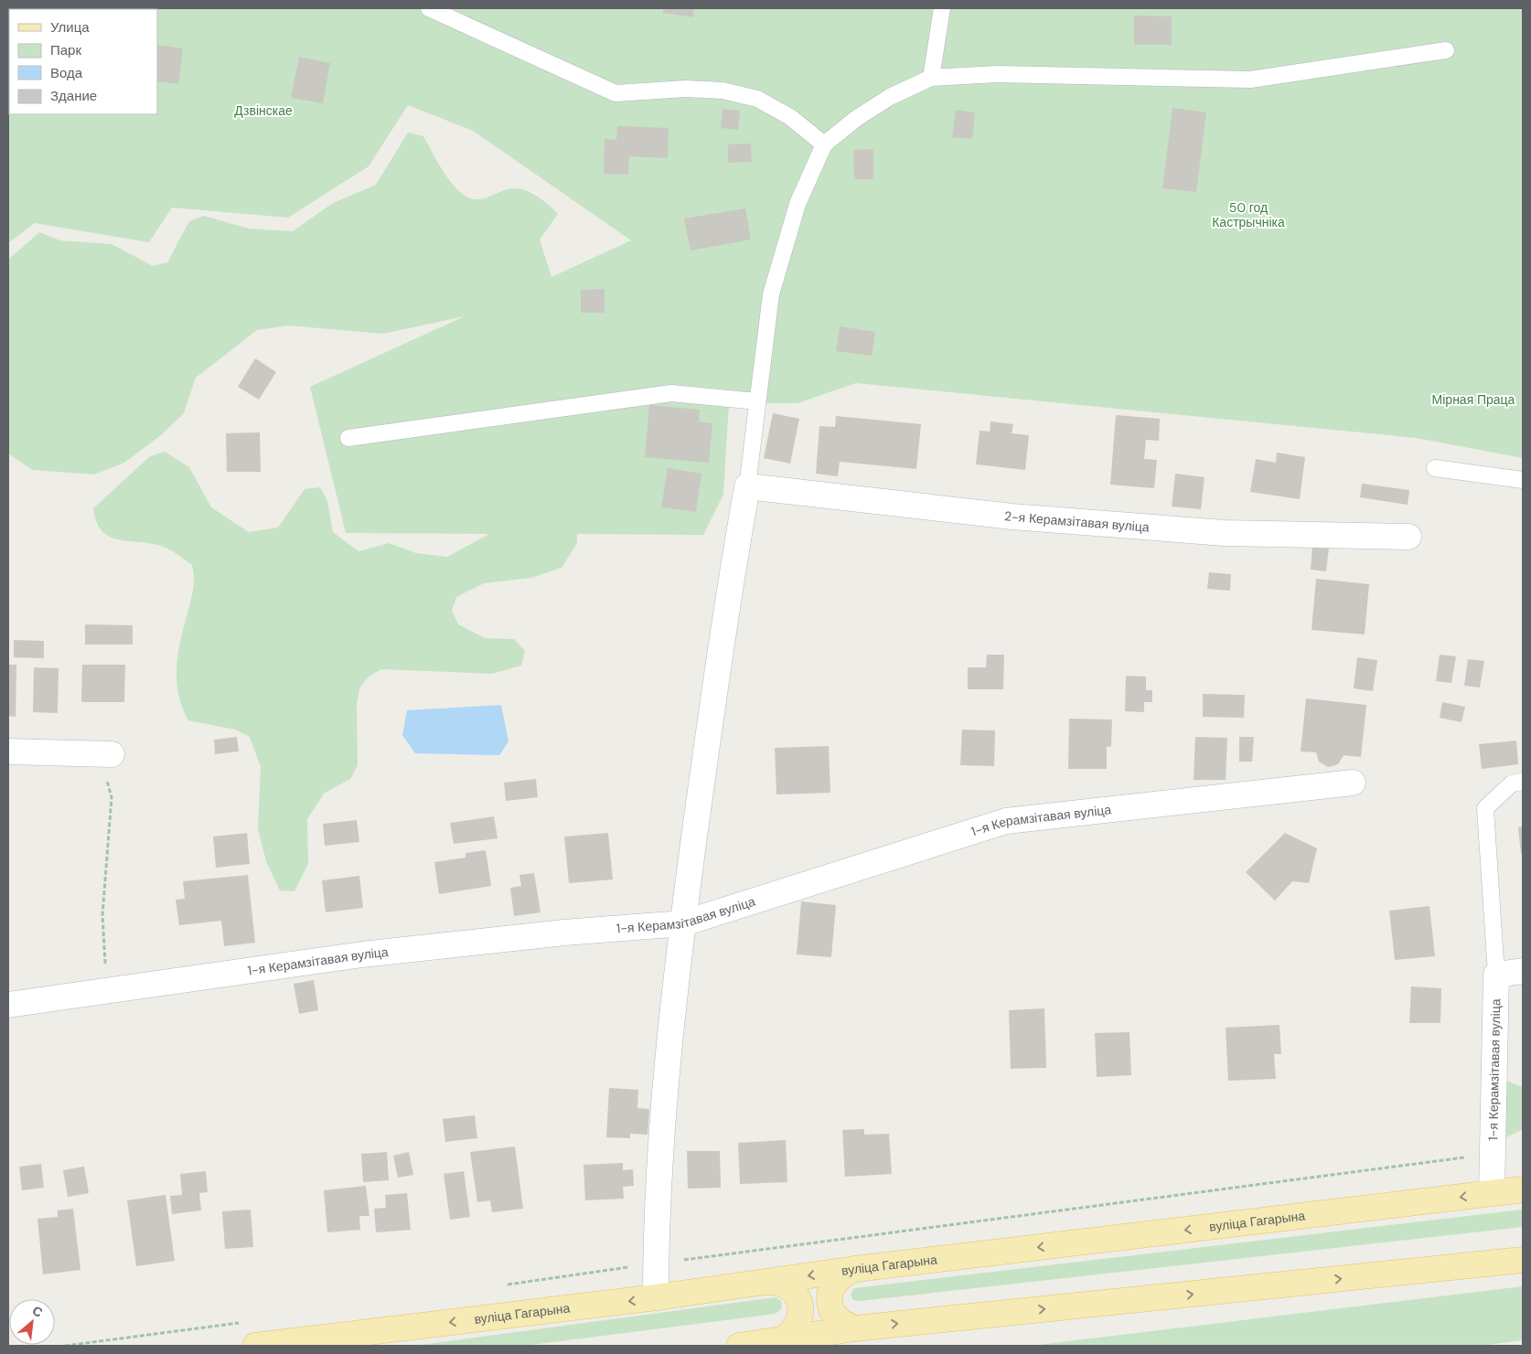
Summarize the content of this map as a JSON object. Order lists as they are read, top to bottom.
{
  "streets": {
    "main road": ["вуліца Гагарына"],
    "street": ["2-я Керамзітавая вуліца", "1-я Керамзітавая вуліца"]
  },
  "crossings": [
    ["1-я Керамзітавая вуліца", "вуліца Гагарына"]
  ],
  "parks": ["Дзвінскае", "50 год Кастрычніка", "Мірная Праца"],
  "legend": [
    "Улица",
    "Парк",
    "Вода",
    "Здание"
  ],
  "north": "top right"
}
